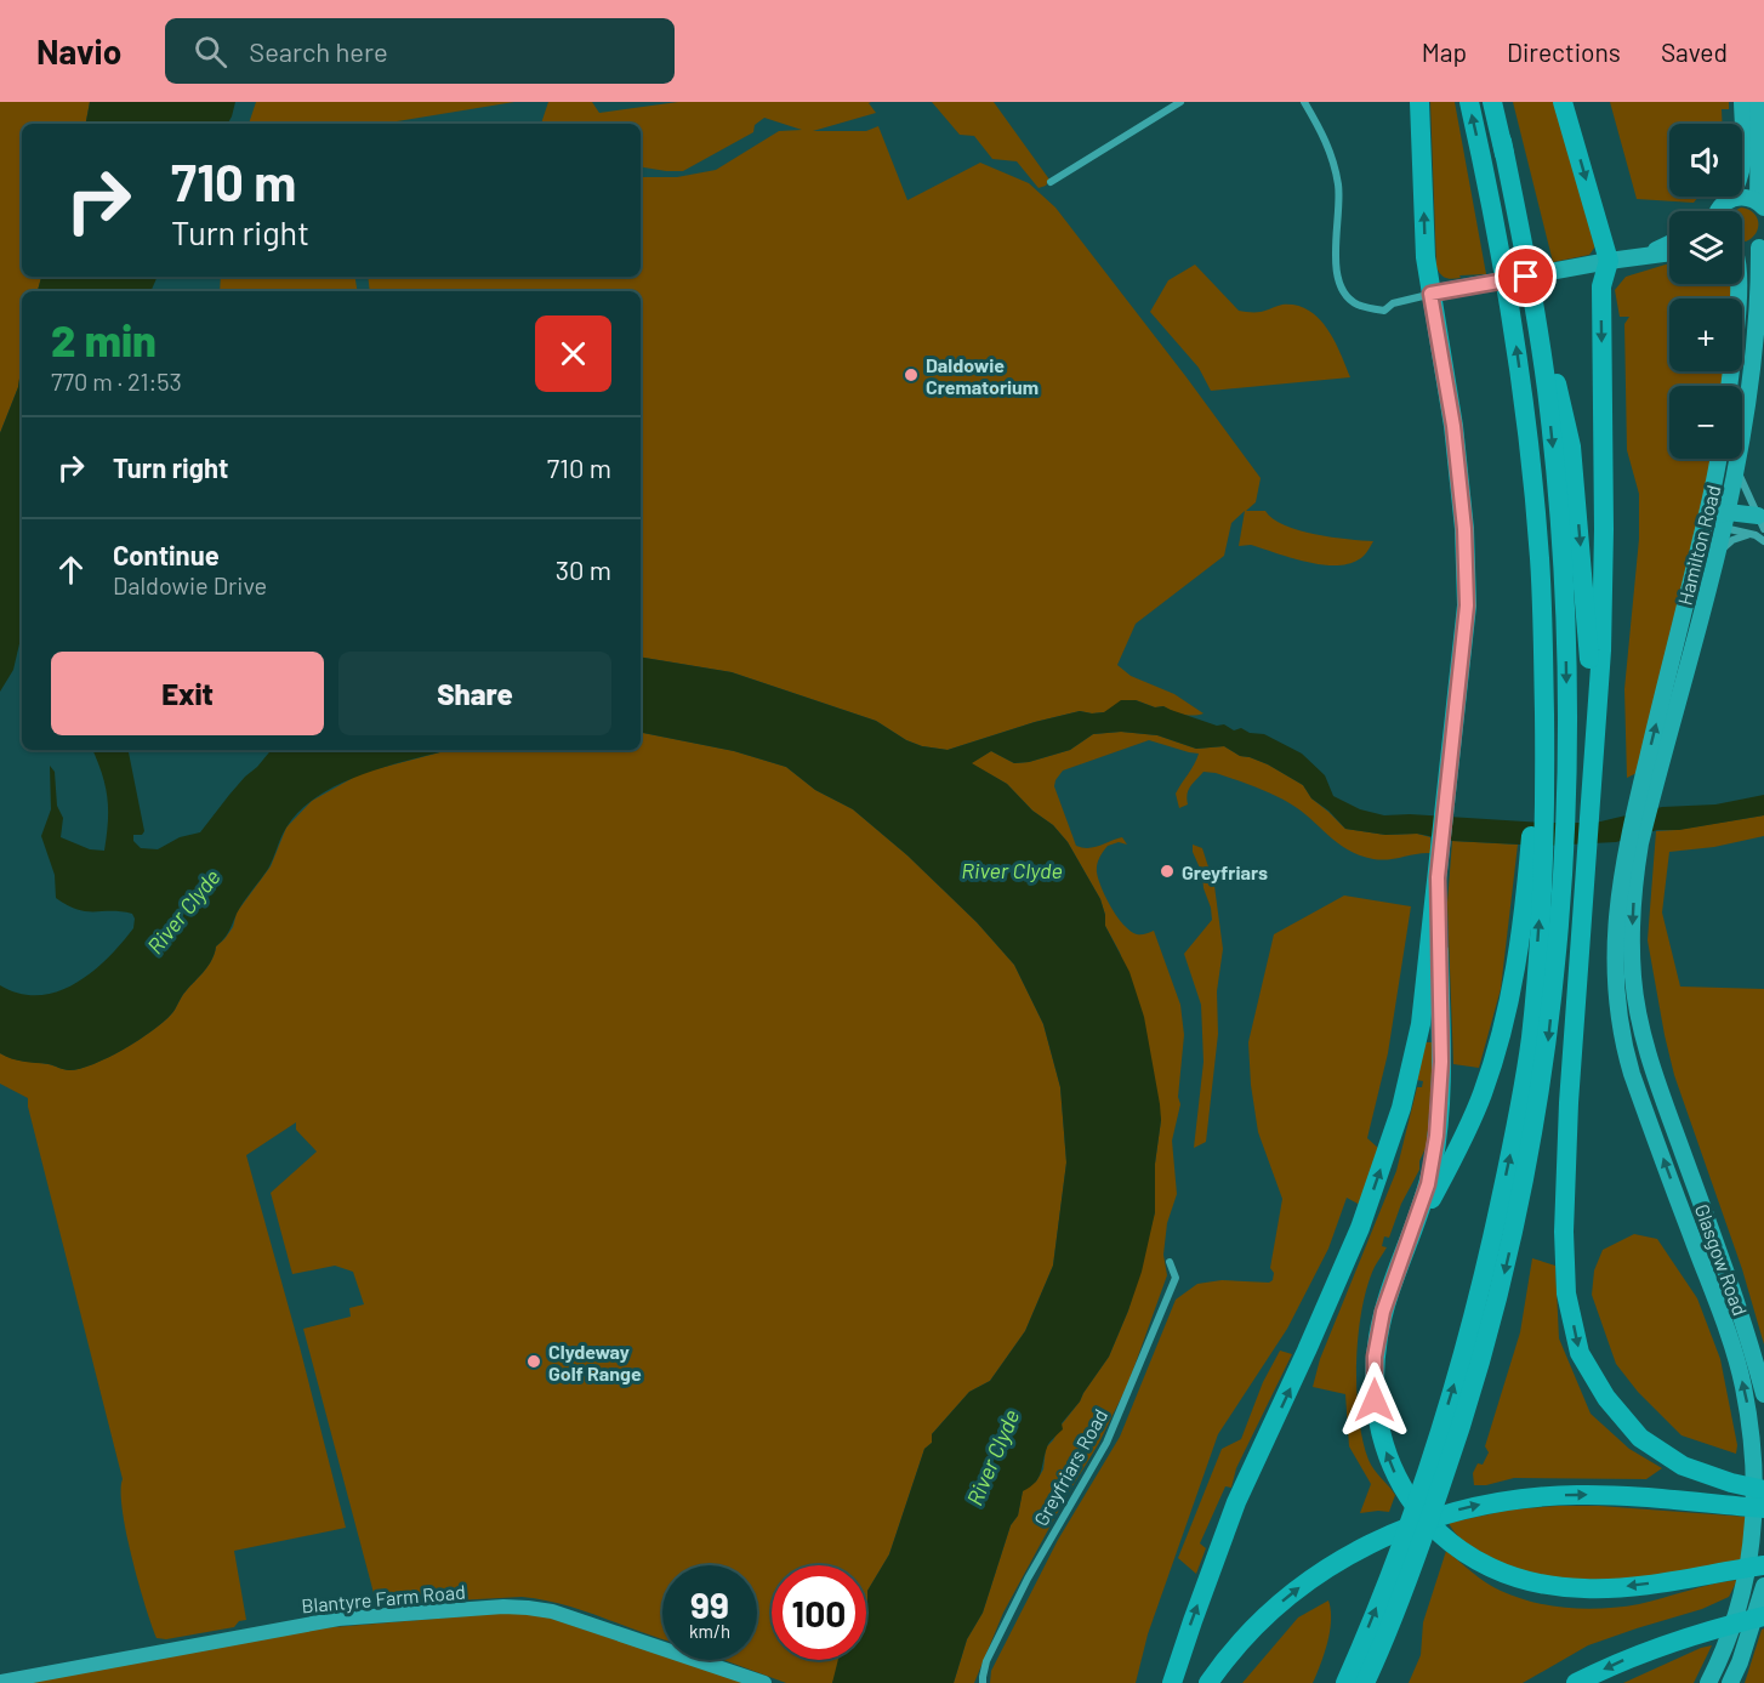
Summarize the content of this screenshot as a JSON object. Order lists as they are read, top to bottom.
{
  "streets": {
    "main road": ["Hamilton Road", "Glasgow Road", "Blantyre Farm Road"],
    "street": ["Greyfriars Road"]
  },
  "water": ["River Clyde"],
  "places": ["Daldowie Crematorium", "Greyfriars", "Clydeway Golf Range"],
  "page": {
    "header": "Navio",
    "search": "Search here",
    "nav": ["Map", "Directions", "Saved"],
    "map_buttons": ["+", "−"],
    "turn": ["710 m", "Turn right"],
    "heading": ["2 min", "770 m · 21:53"],
    "list": [
      {
        "name": "Turn right",
        "value": "710 m"
      },
      {
        "name": "Continue",
        "note": "Daldowie Drive",
        "value": "30 m"
      }
    ],
    "buttons": ["Exit", "Share"],
    "speed": "99 km/h",
    "limit": "100"
  }
}
